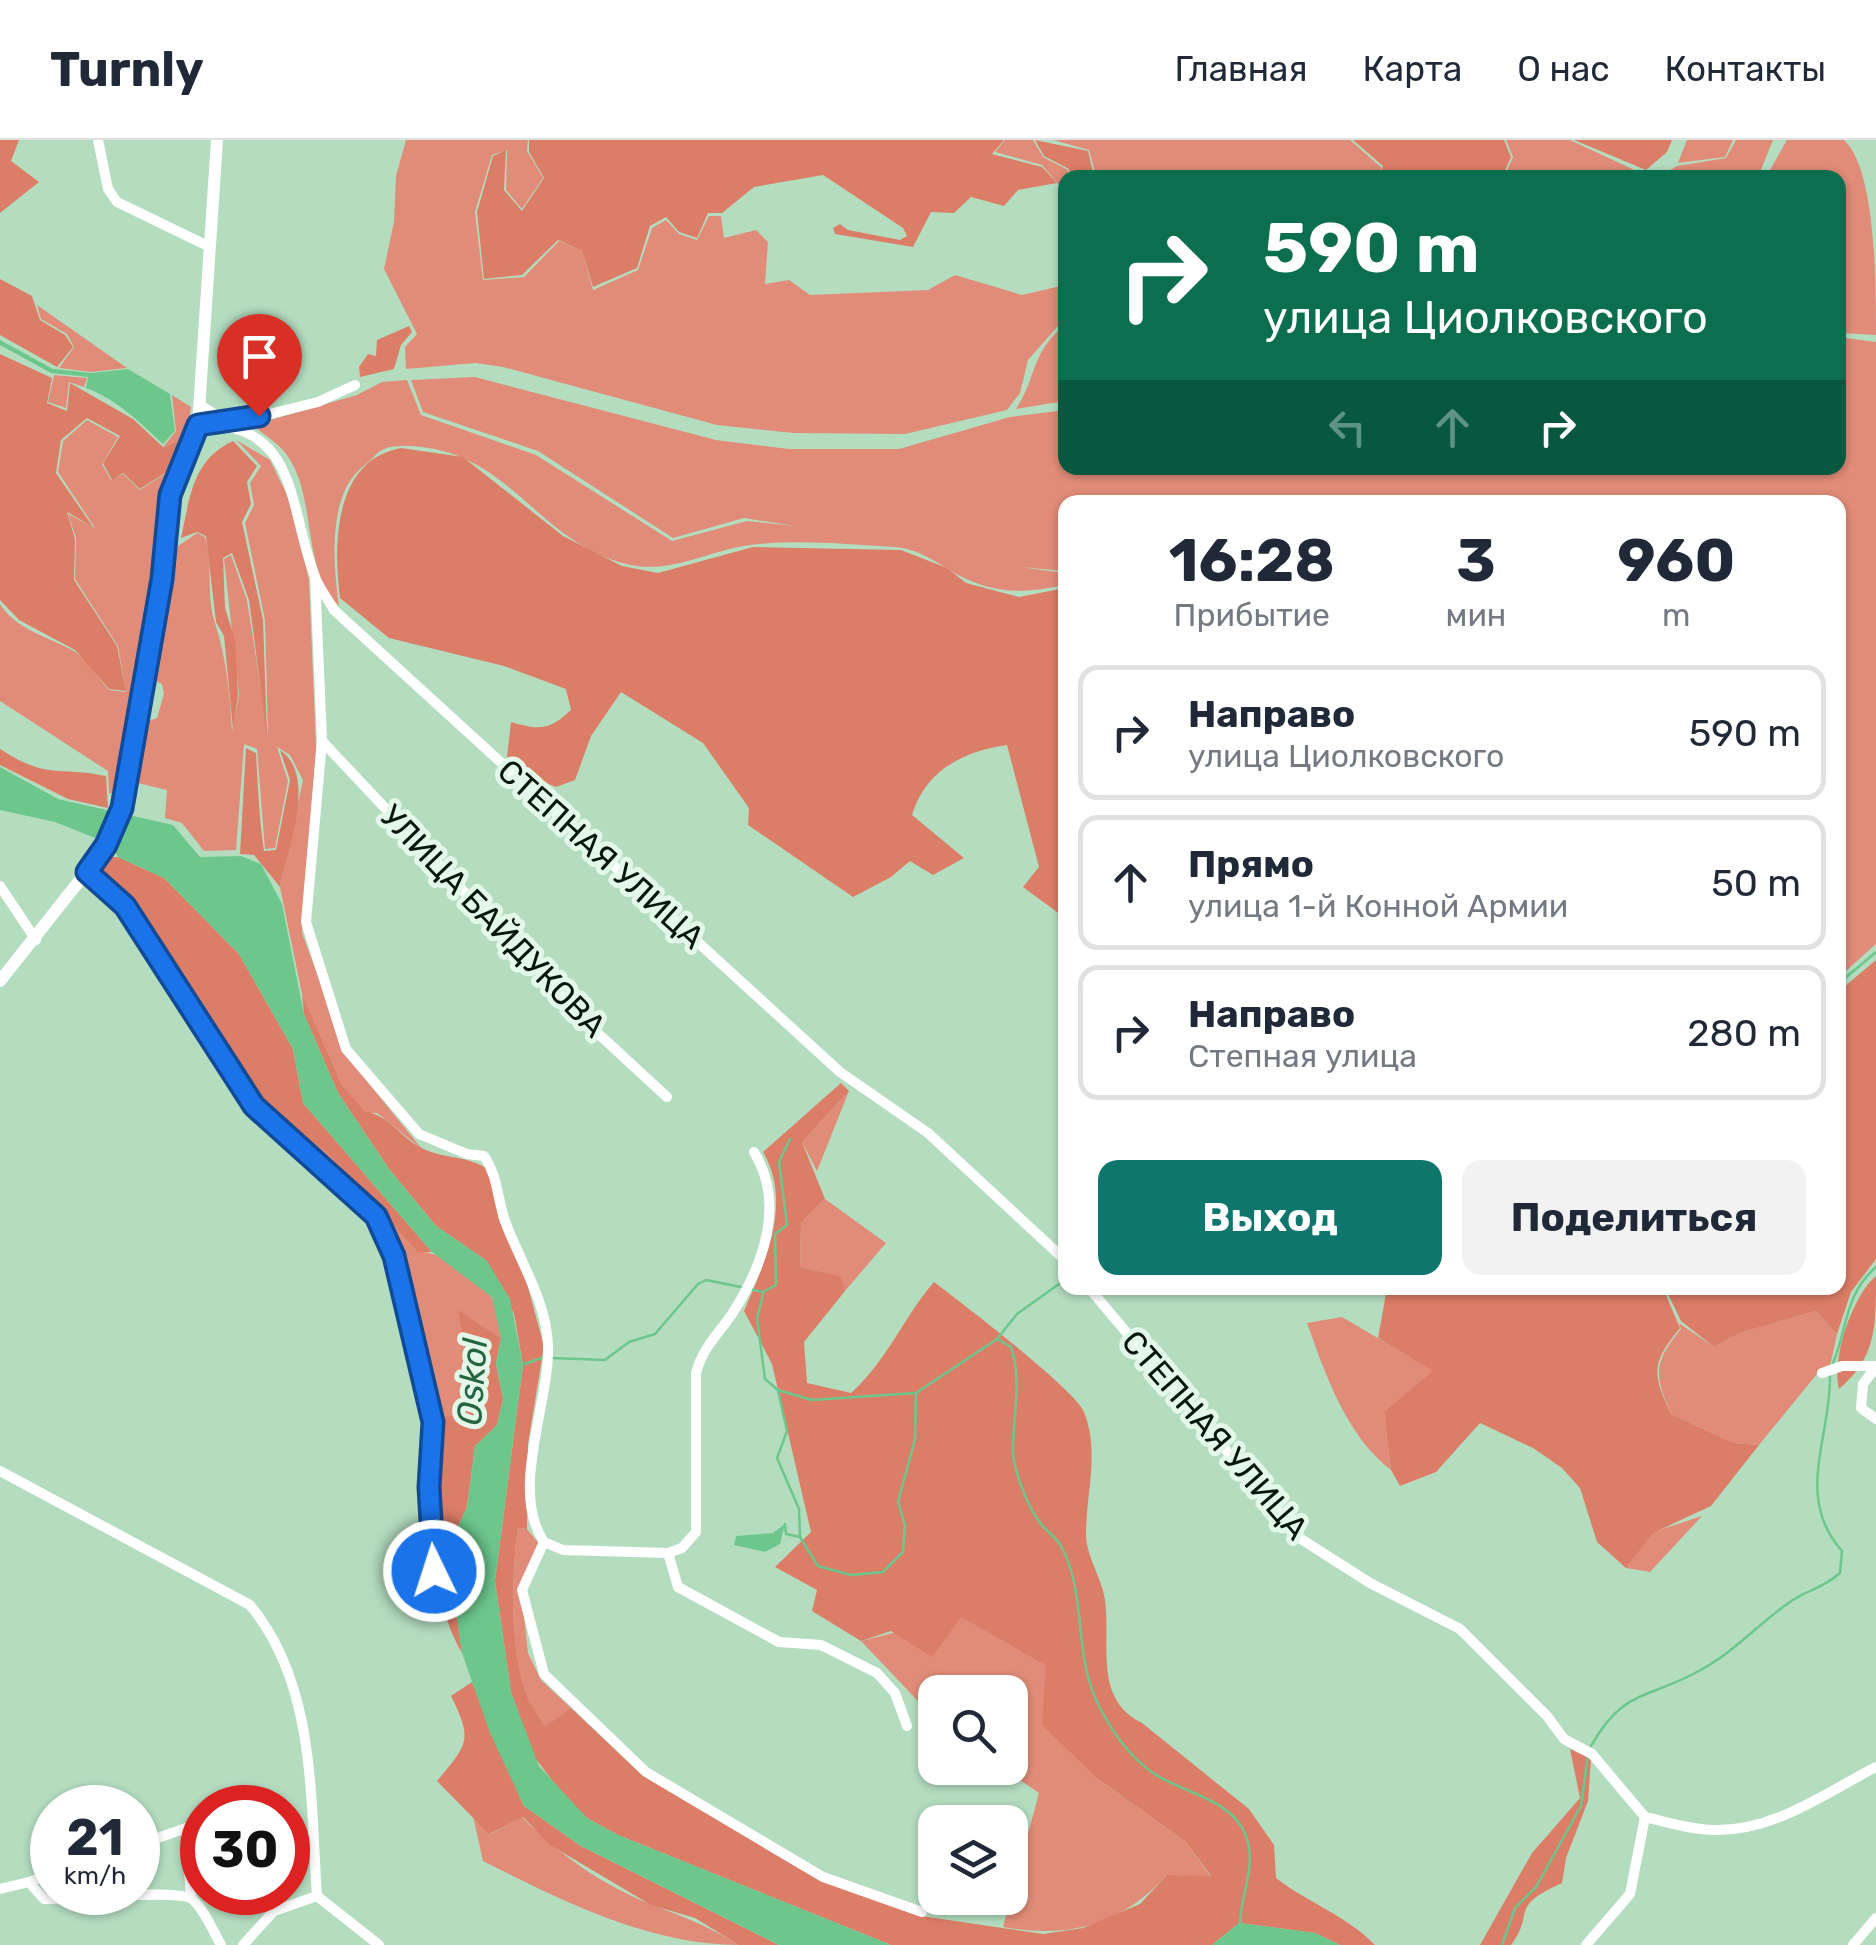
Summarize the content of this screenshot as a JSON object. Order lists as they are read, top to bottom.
{
  "streets": {
    "street": ["СТЕПНАЯ УЛИЦА", "УЛИЦА БАЙДУКОВА"]
  },
  "water": ["Oskol"],
  "page": {
    "header": "Turnly",
    "nav": [
      "Главная",
      "Карта",
      "О нас",
      "Контакты"
    ],
    "turn": ["590 m", "улица Циолковского"],
    "eta": [
      "16:28",
      "Прибытие",
      "3",
      "мин",
      "960",
      "m"
    ],
    "list": [
      {
        "name": "Направо",
        "note": "улица Циолковского",
        "value": "590 m"
      },
      {
        "name": "Прямо",
        "note": "улица 1-й Конной Армии",
        "value": "50 m"
      },
      {
        "name": "Направо",
        "note": "Степная улица",
        "value": "280 m"
      }
    ],
    "buttons": ["Выход", "Поделиться"],
    "speed": "21 km/h",
    "limit": "30"
  }
}
